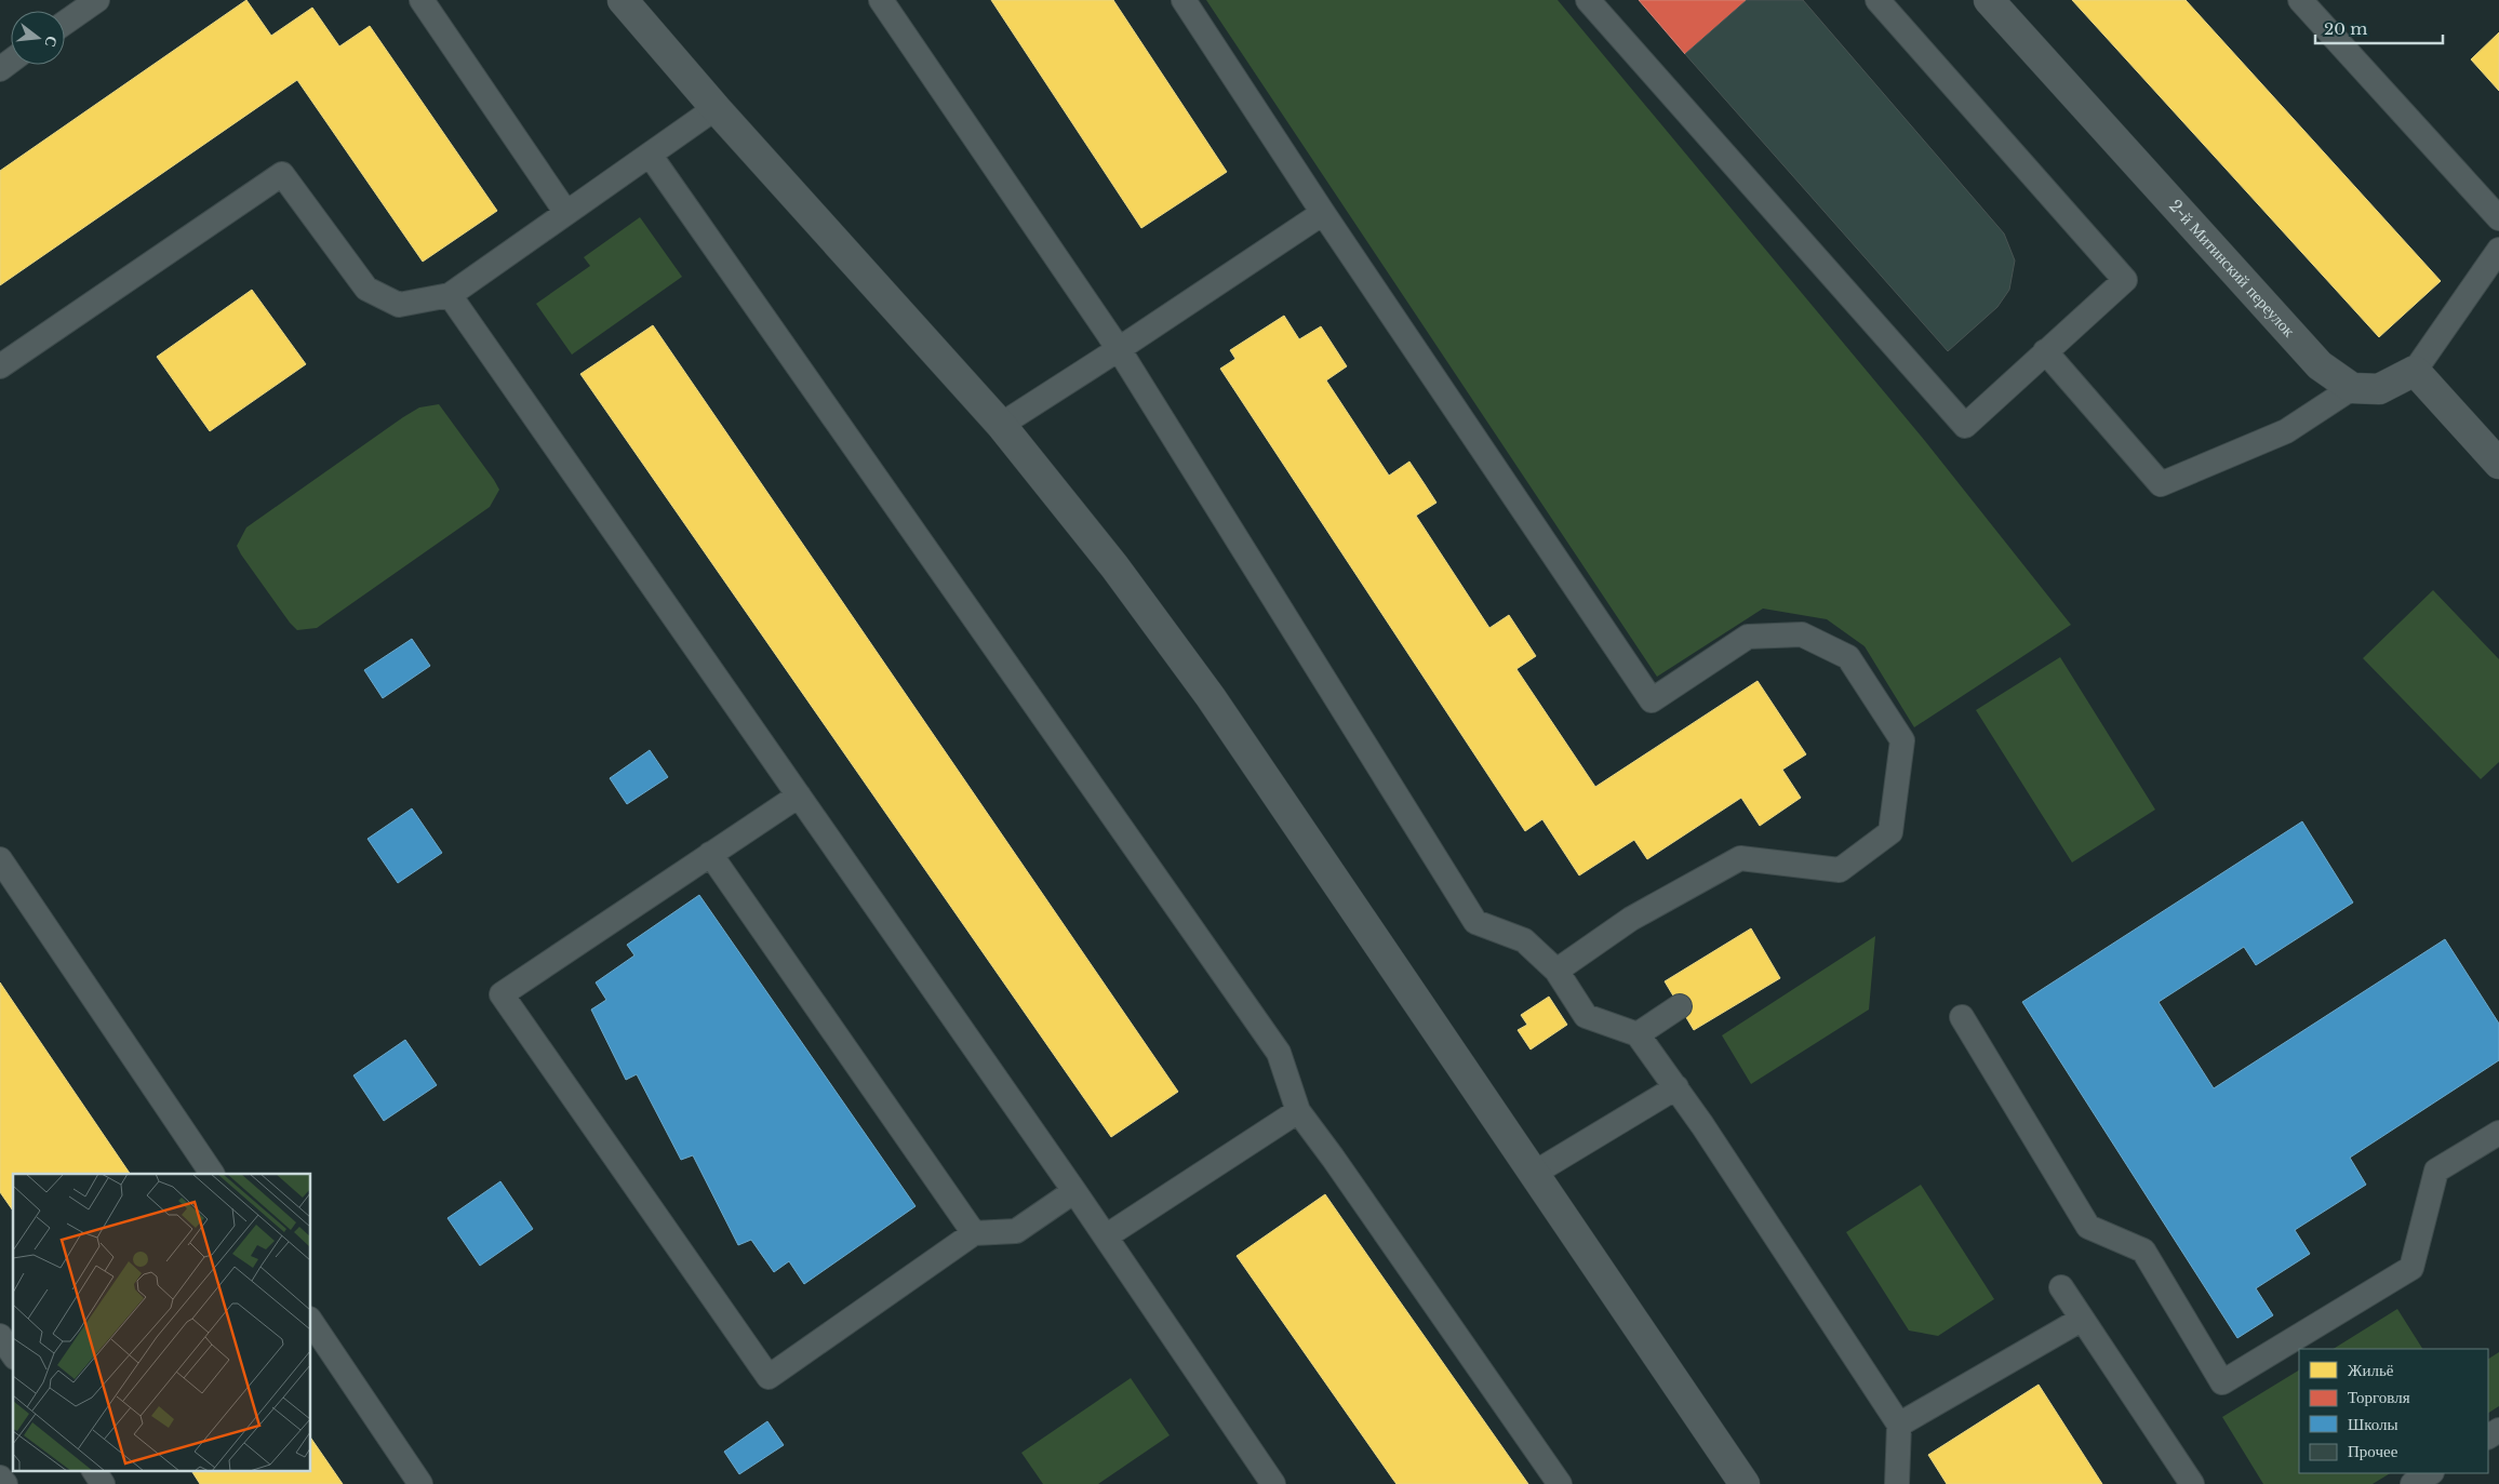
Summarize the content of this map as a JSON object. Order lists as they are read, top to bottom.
{
  "streets": {
    "street": ["2-й Митинский переулок"]
  },
  "legend": [
    "Жильё",
    "Торговля",
    "Школы",
    "Прочее"
  ],
  "scale_bar": "20 m",
  "north": "right"
}
